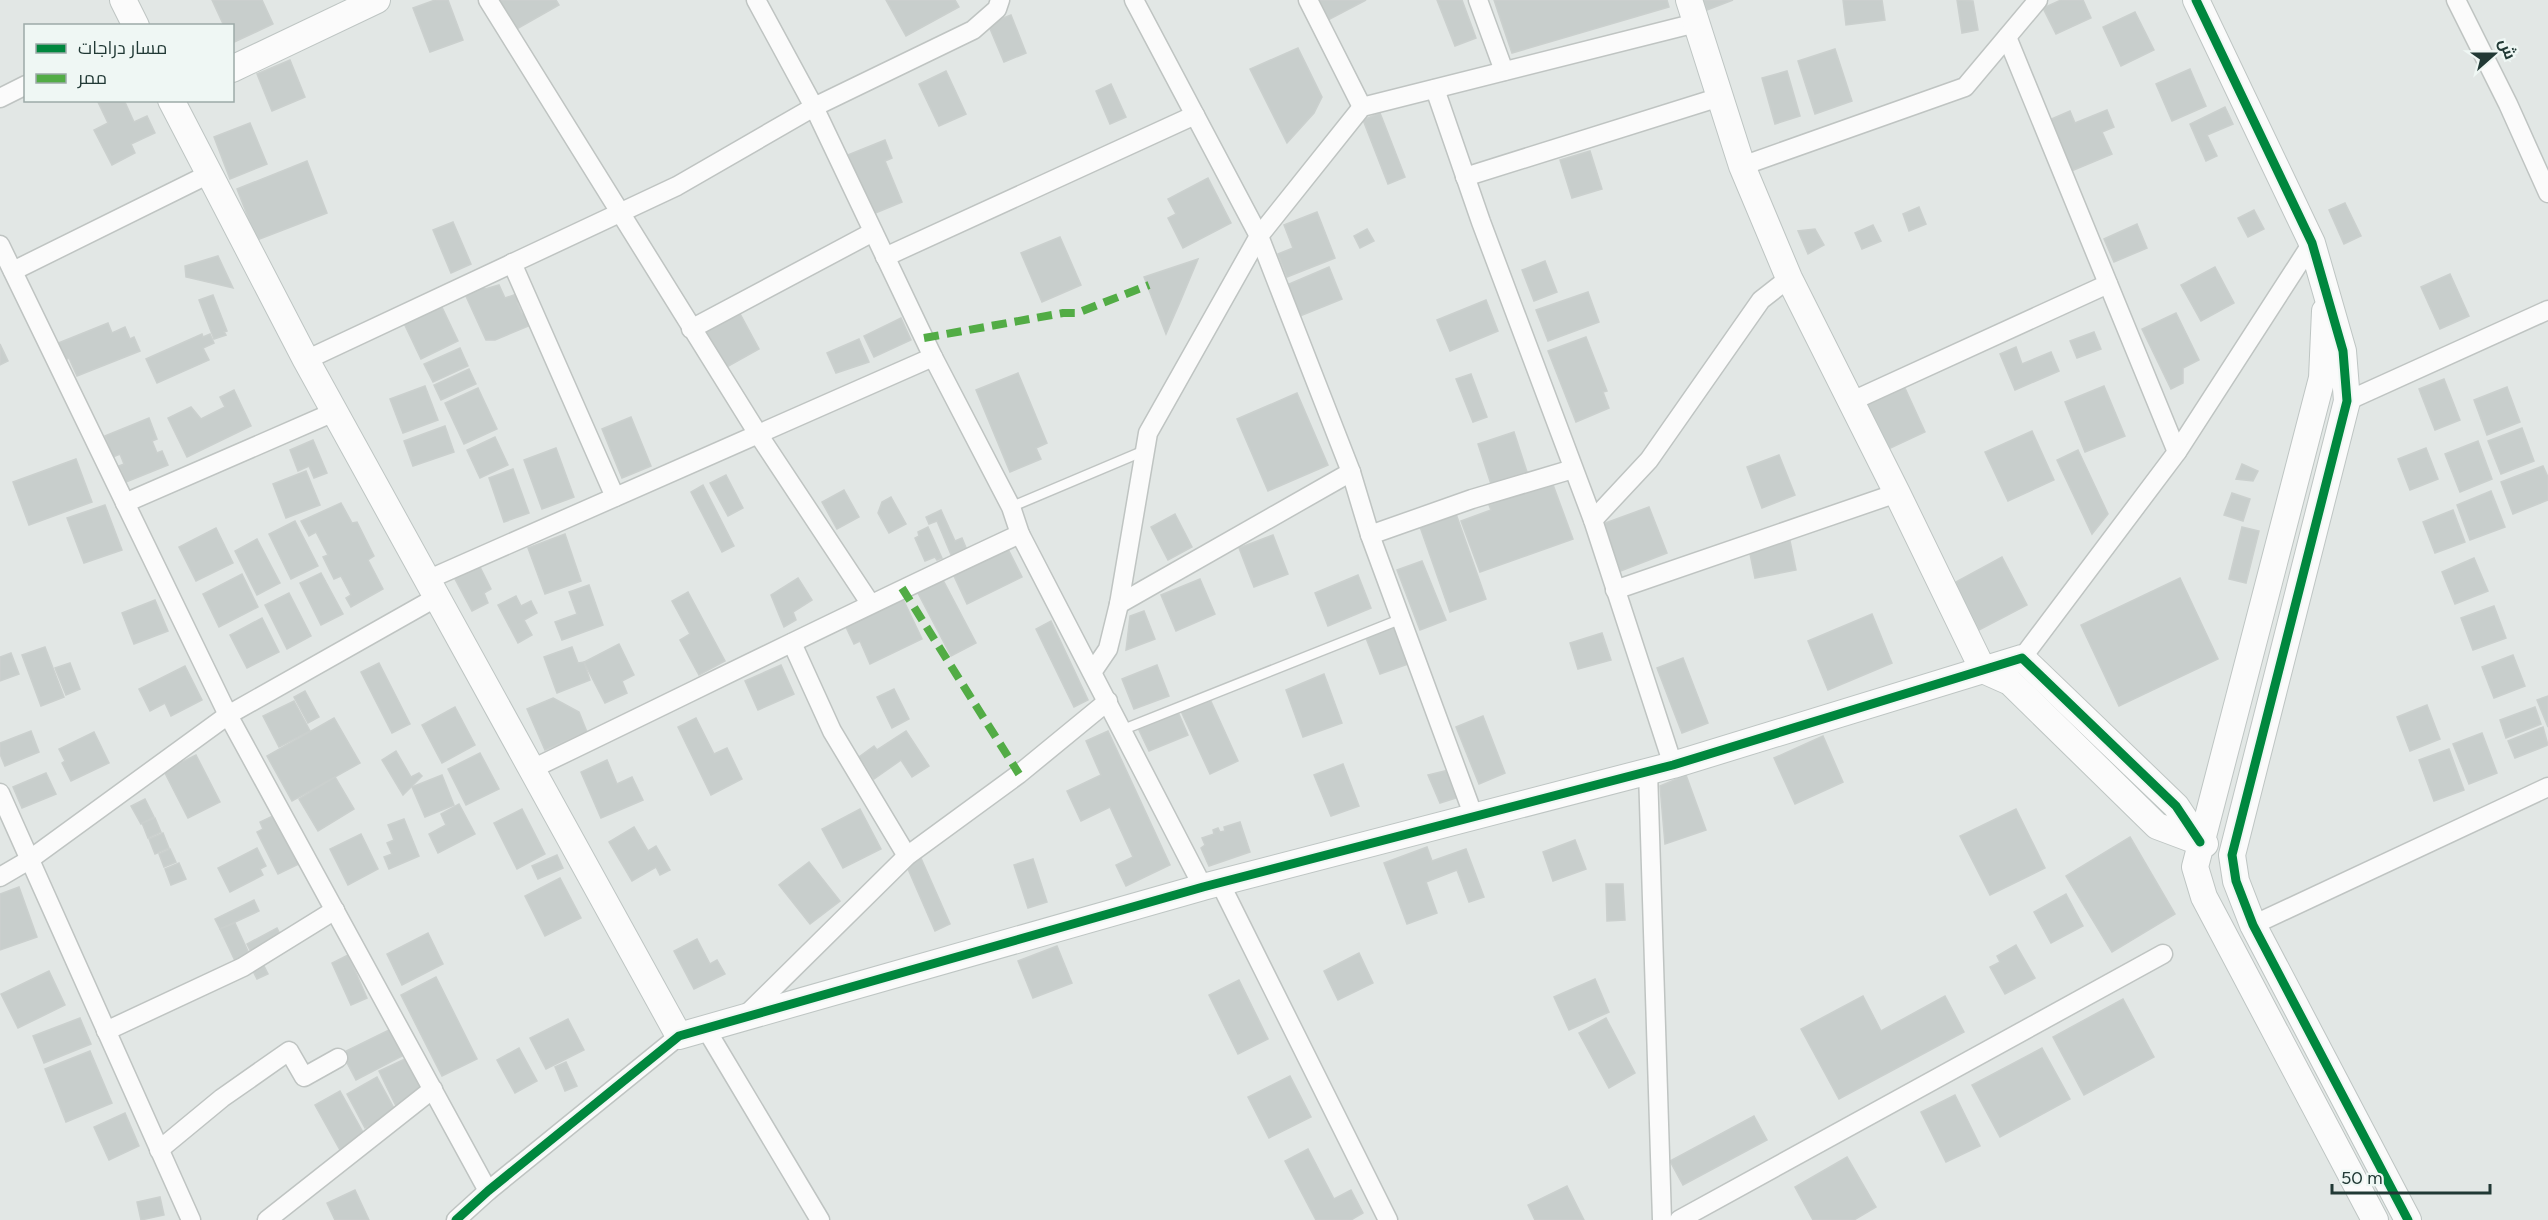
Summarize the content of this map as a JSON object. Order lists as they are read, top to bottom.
{
  "legend": ["مسار دراجات", "ممر"],
  "scale_bar": "50 m",
  "north": "right"
}
